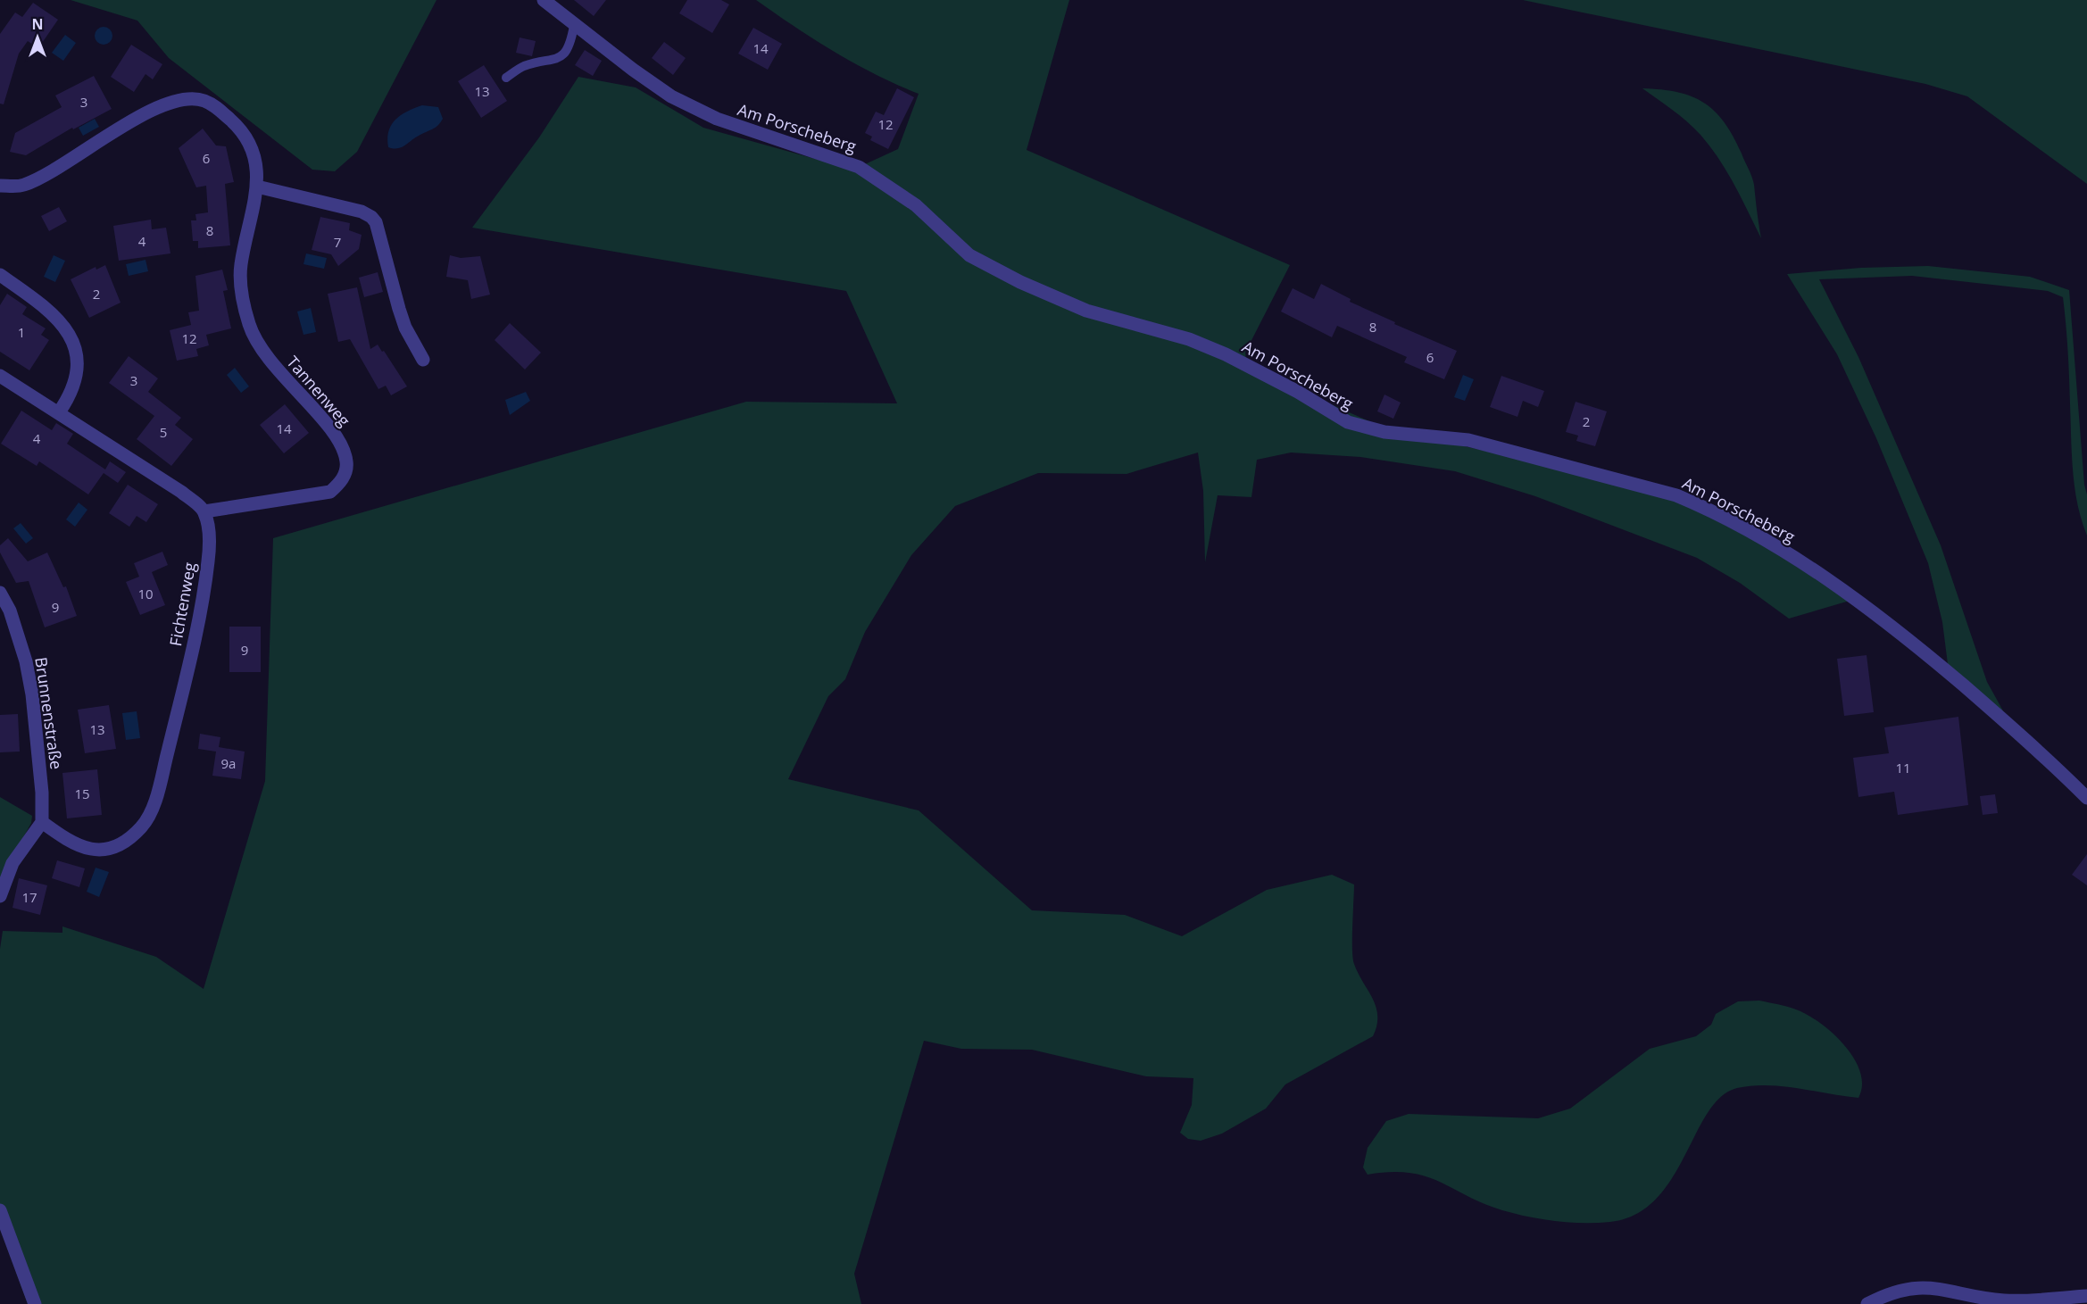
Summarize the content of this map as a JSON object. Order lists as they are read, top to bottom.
{
  "streets": {
    "street": [
      "Am Porscheberg",
      "Tannenweg",
      "Fichtenweg",
      "Brunnenstraße"
    ]
  },
  "crossings": [
    ["Tannenweg", "Fichtenweg"],
    ["Fichtenweg", "Brunnenstraße"]
  ],
  "house_numbers": [
    "14",
    "13",
    "3",
    "12",
    "6",
    "8",
    "4",
    "7",
    "2",
    "8",
    "1",
    "12",
    "6",
    "3",
    "2",
    "14",
    "5",
    "4",
    "10",
    "9",
    "9",
    "13",
    "9a",
    "11",
    "15",
    "17"
  ],
  "north": "top"
}
